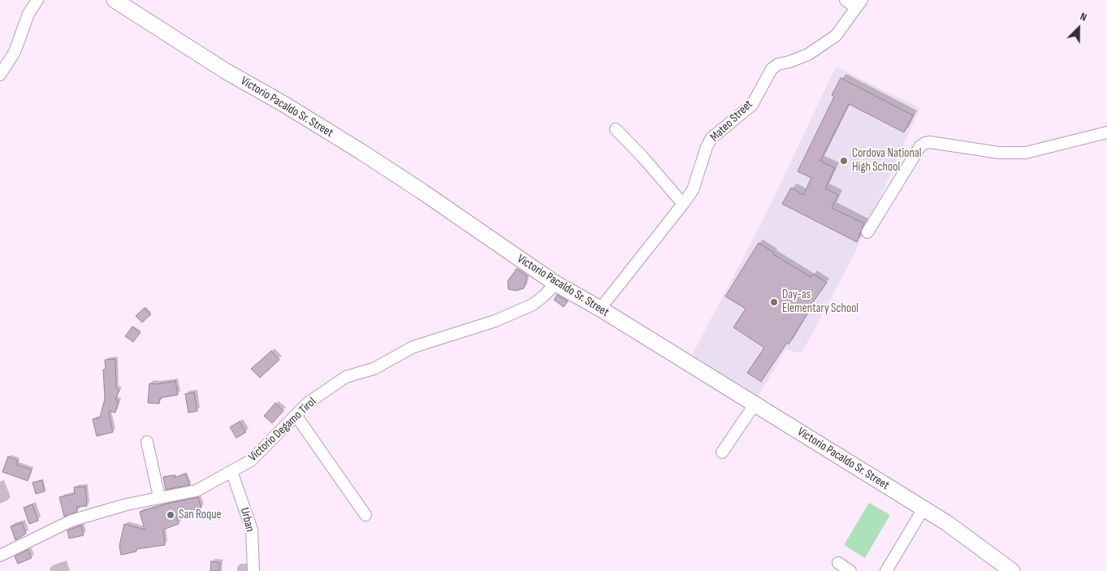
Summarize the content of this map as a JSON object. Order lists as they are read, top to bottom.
{
  "streets": {
    "street": [
      "Victorio Pacaldo Sr. Street",
      "Mateo Street",
      "Victorio Degamo Tirol",
      "Urban"
    ]
  },
  "crossings": [
    ["Victorio Pacaldo Sr. Street", "Mateo Street"],
    ["Victorio Pacaldo Sr. Street", "Victorio Degamo Tirol"],
    ["Victorio Degamo Tirol", "Urban"]
  ],
  "places": ["Cordova National High School", "Day-as Elementary School", "San Roque"],
  "north": "top right"
}
